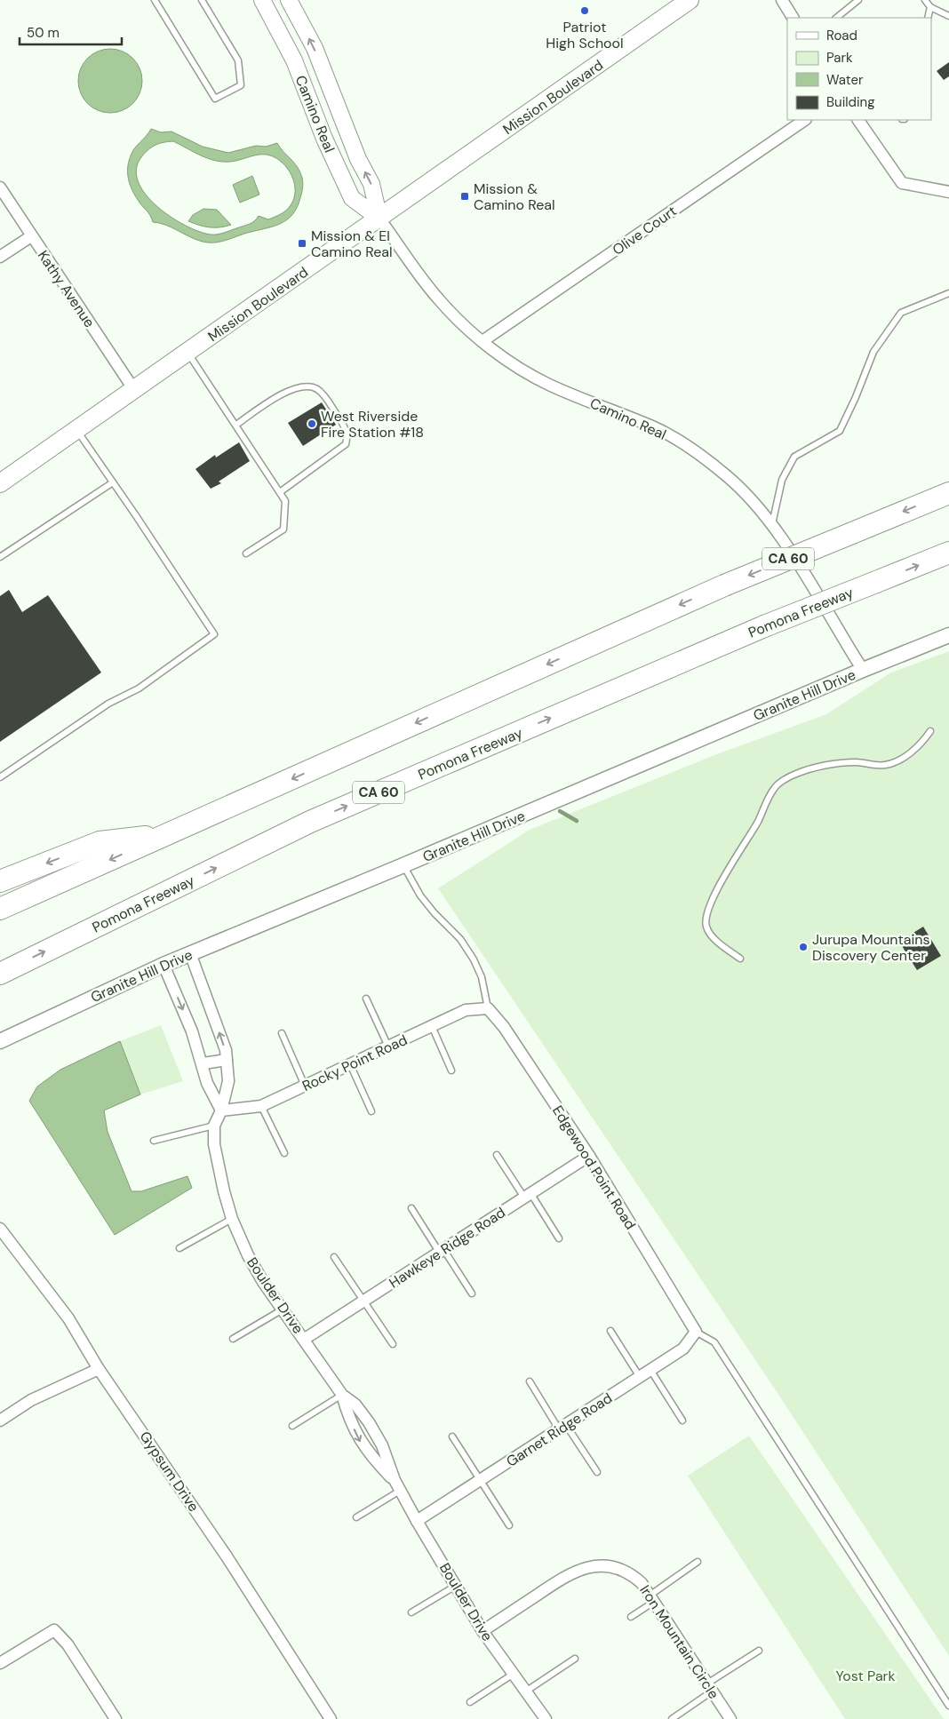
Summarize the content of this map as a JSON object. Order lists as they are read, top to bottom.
{
  "streets": {
    "highway": ["CA 60", "Pomona Freeway"],
    "main road": ["Mission Boulevard", "Camino Real"],
    "street": [
      "Olive Court",
      "Kathy Avenue",
      "Granite Hill Drive",
      "Rocky Point Road",
      "Edgewood Point Road",
      "Hawkeye Ridge Road",
      "Boulder Drive",
      "Garnet Ridge Road",
      "Gypsum Drive",
      "Iron Mountain Circle"
    ]
  },
  "crossings": [
    ["Mission Boulevard", "Camino Real"],
    ["Mission Boulevard", "Kathy Avenue"],
    ["Camino Real", "Olive Court"],
    ["Camino Real", "Granite Hill Drive"],
    ["Granite Hill Drive", "Boulder Drive"],
    ["Rocky Point Road", "Edgewood Point Road"],
    ["Rocky Point Road", "Boulder Drive"],
    ["Edgewood Point Road", "Hawkeye Ridge Road"],
    ["Edgewood Point Road", "Garnet Ridge Road"],
    ["Hawkeye Ridge Road", "Boulder Drive"],
    ["Boulder Drive", "Garnet Ridge Road"],
    ["Boulder Drive", "Iron Mountain Circle"]
  ],
  "parks": ["Yost Park"],
  "places": {
    "other": ["Patriot High School", "West Riverside Fire Station #18", "Jurupa Mountains Discovery Center"],
    "transit": ["Mission & Camino Real", "Mission & El Camino Real"]
  },
  "legend": [
    "Road",
    "Park",
    "Water",
    "Building"
  ],
  "scale_bar": "50 m"
}
